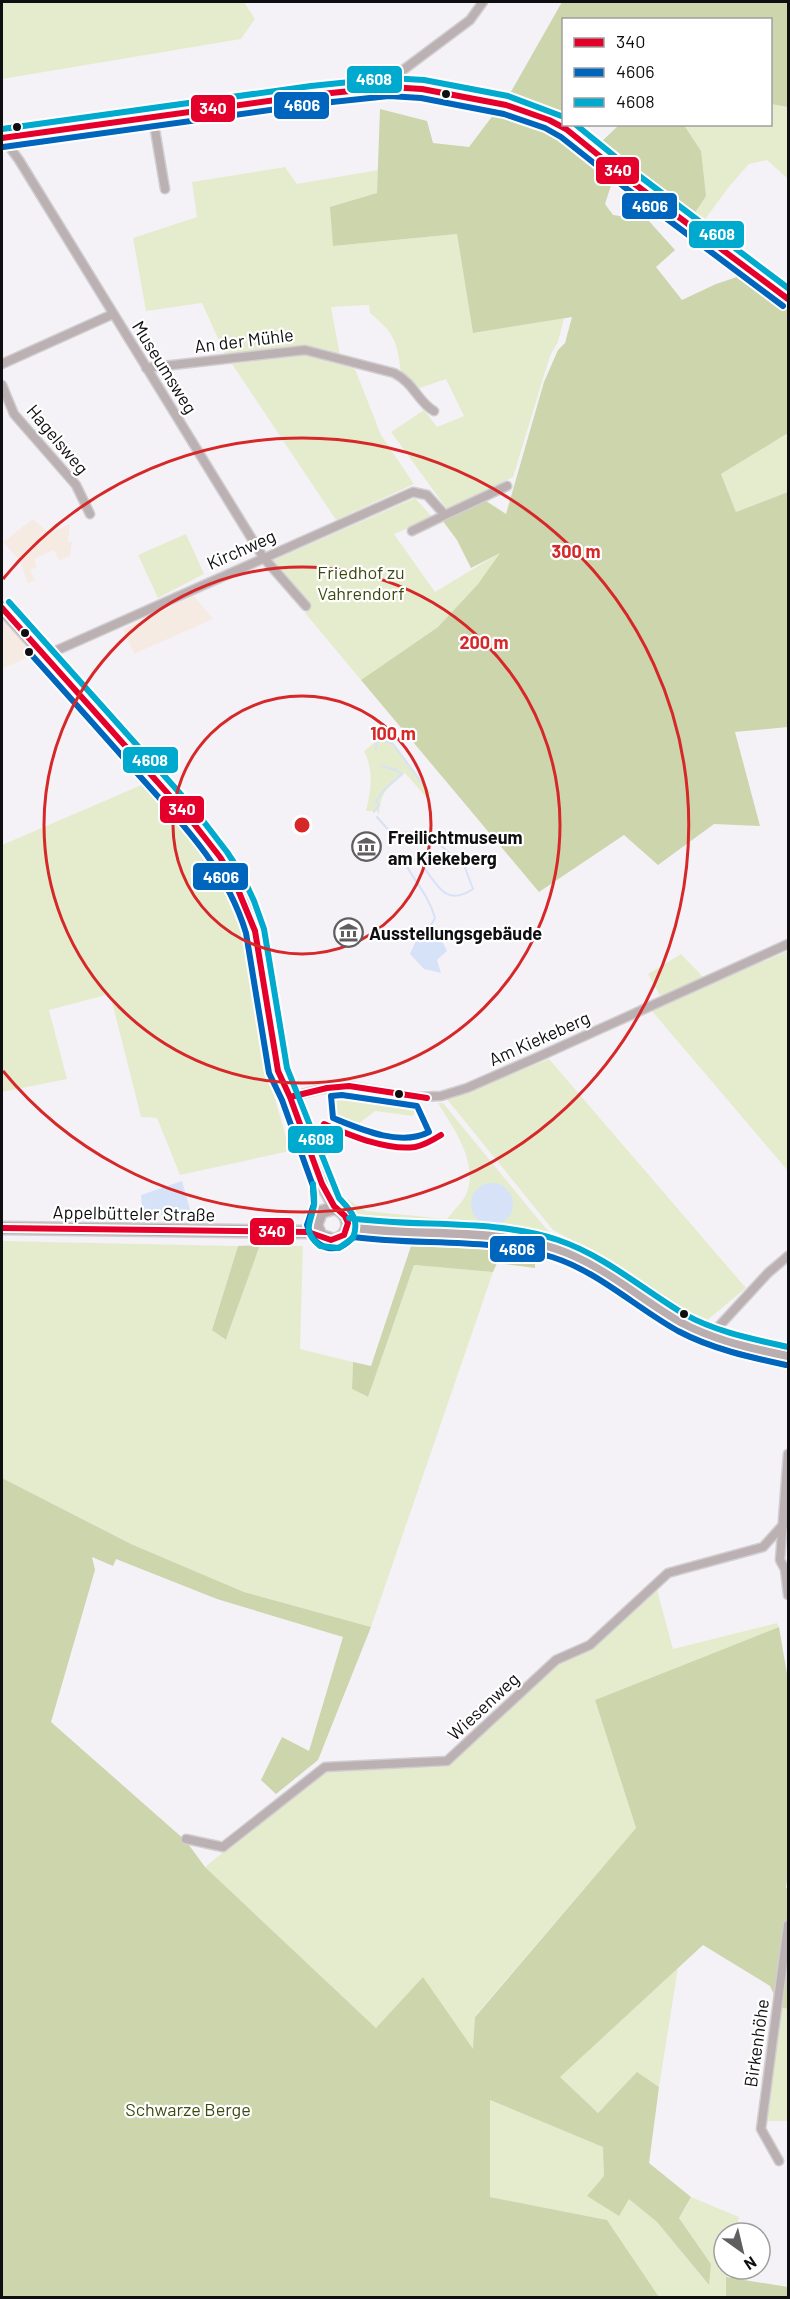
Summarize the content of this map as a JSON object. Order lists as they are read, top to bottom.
{
  "streets": {
    "main road": ["Appelbütteler Straße"],
    "street": [
      "An der Mühle",
      "Museumsweg",
      "Hagelsweg",
      "Kirchweg",
      "Am Kiekeberg",
      "Wiesenweg",
      "Birkenhöhe"
    ]
  },
  "crossings": [
    ["An der Mühle", "Museumsweg"],
    ["Museumsweg", "Kirchweg"]
  ],
  "parks": ["Friedhof zu Vahrendorf", "Schwarze Berge"],
  "places": {
    "museum": ["Freilichtmuseum am Kiekeberg", "Ausstellungsgebäude"]
  },
  "lines": ["transit line 4608", "transit line 340", "transit line 4606"],
  "legend": ["340", "4606", "4608"],
  "north": "bottom right",
  "rings": ["300 m", "200 m", "100 m"]
}
